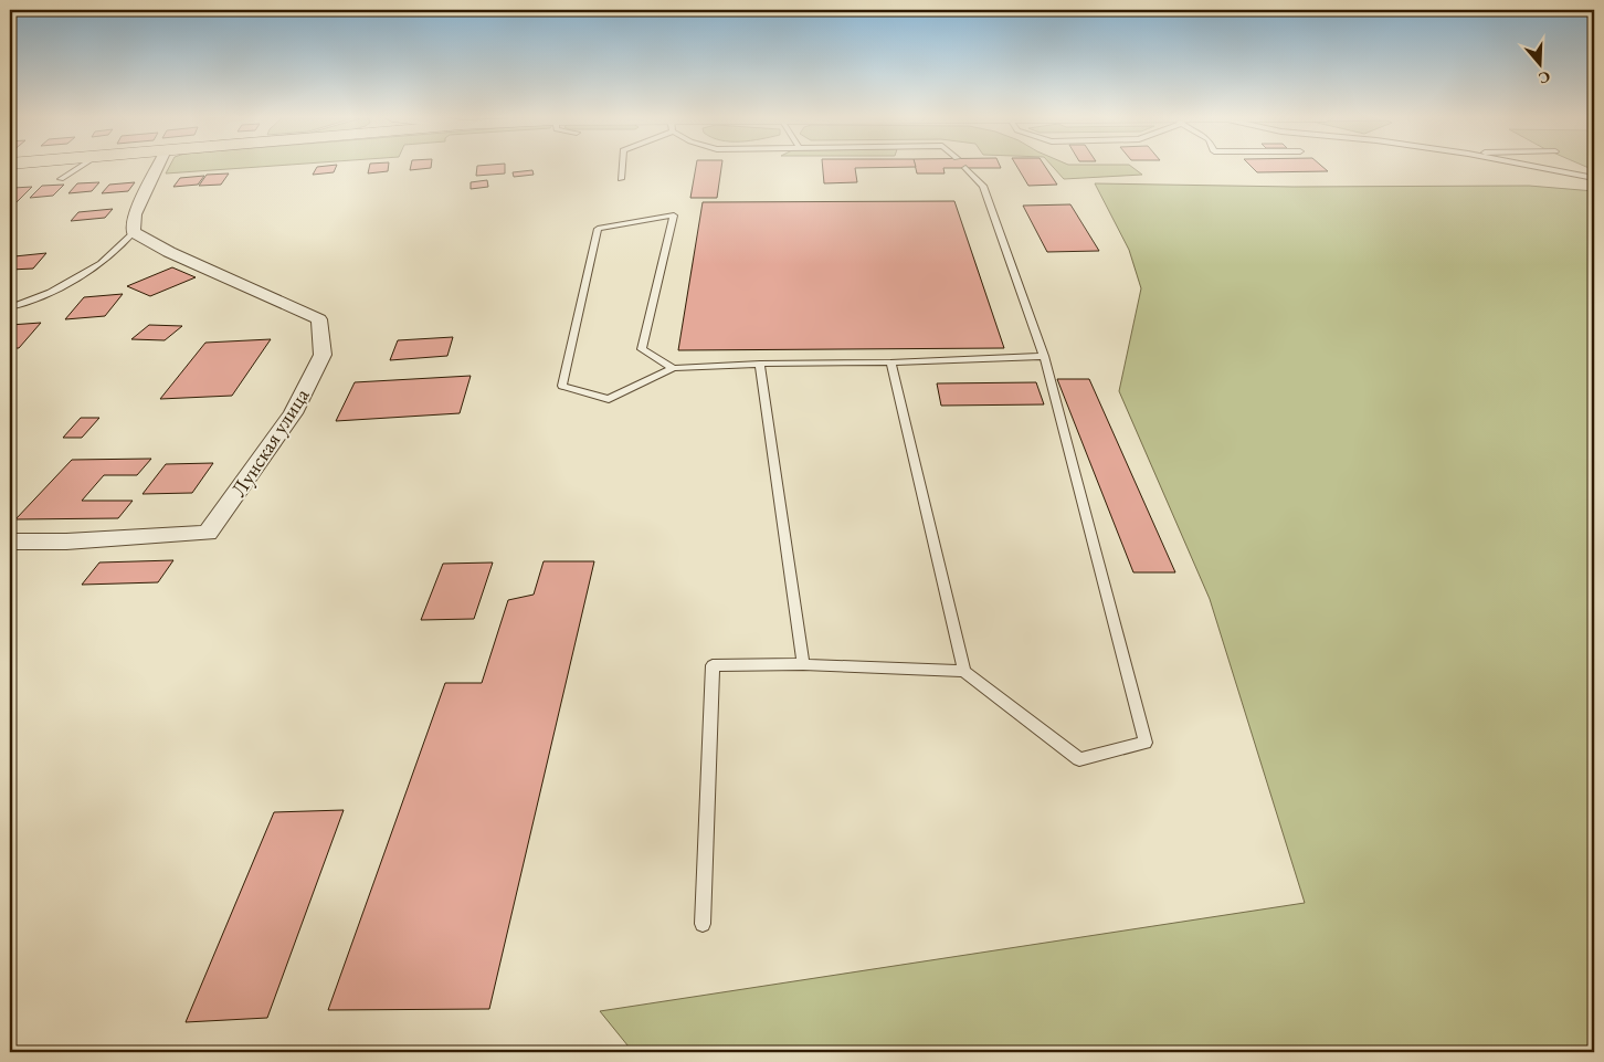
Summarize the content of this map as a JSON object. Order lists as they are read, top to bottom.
{
  "streets": {
    "street": ["Лунская улица"]
  },
  "north": "bottom"
}
